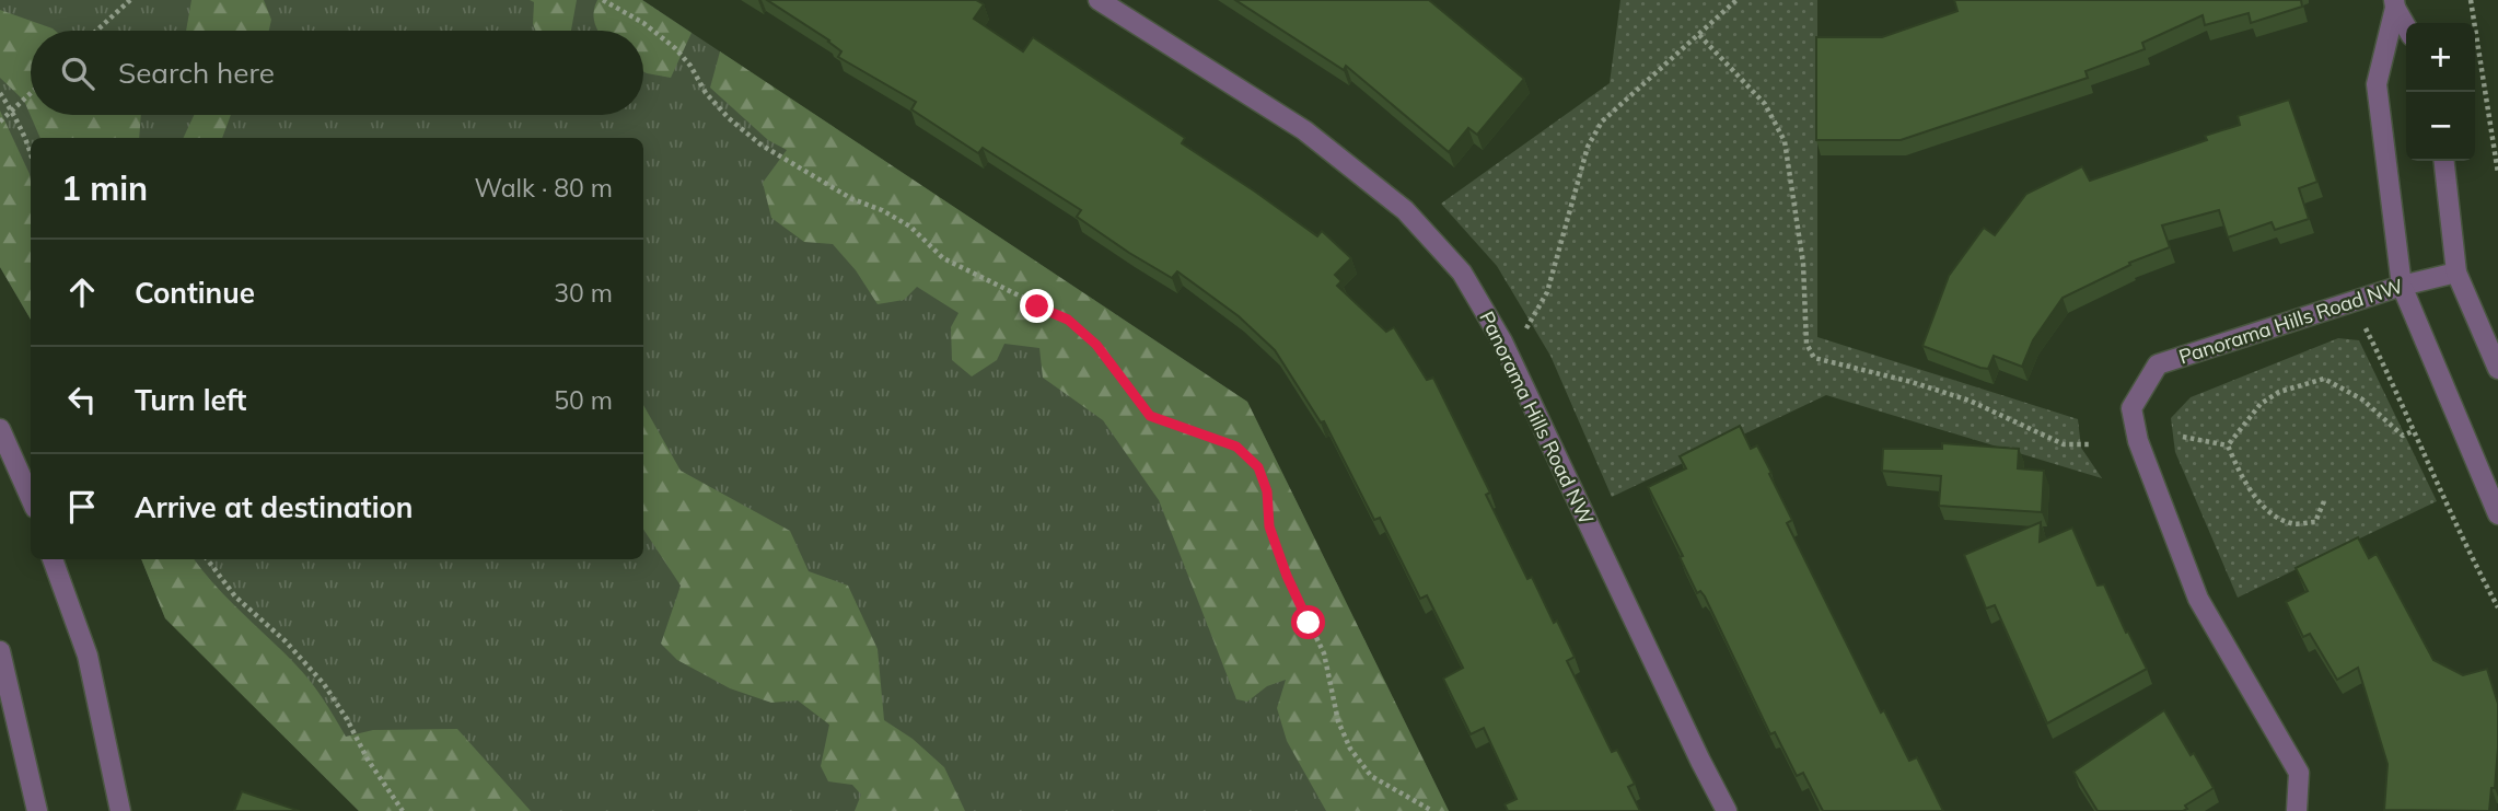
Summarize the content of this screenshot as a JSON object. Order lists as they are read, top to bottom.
{
  "streets": {
    "street": ["Panorama Hills Road NW"]
  },
  "page": {
    "map_buttons": ["+", "−"],
    "search": "Search here",
    "heading": ["1 min", "Walk · 80 m"],
    "list": [
      ["Continue", "30 m"],
      ["Turn left", "50 m"],
      "Arrive at destination"
    ]
  }
}
